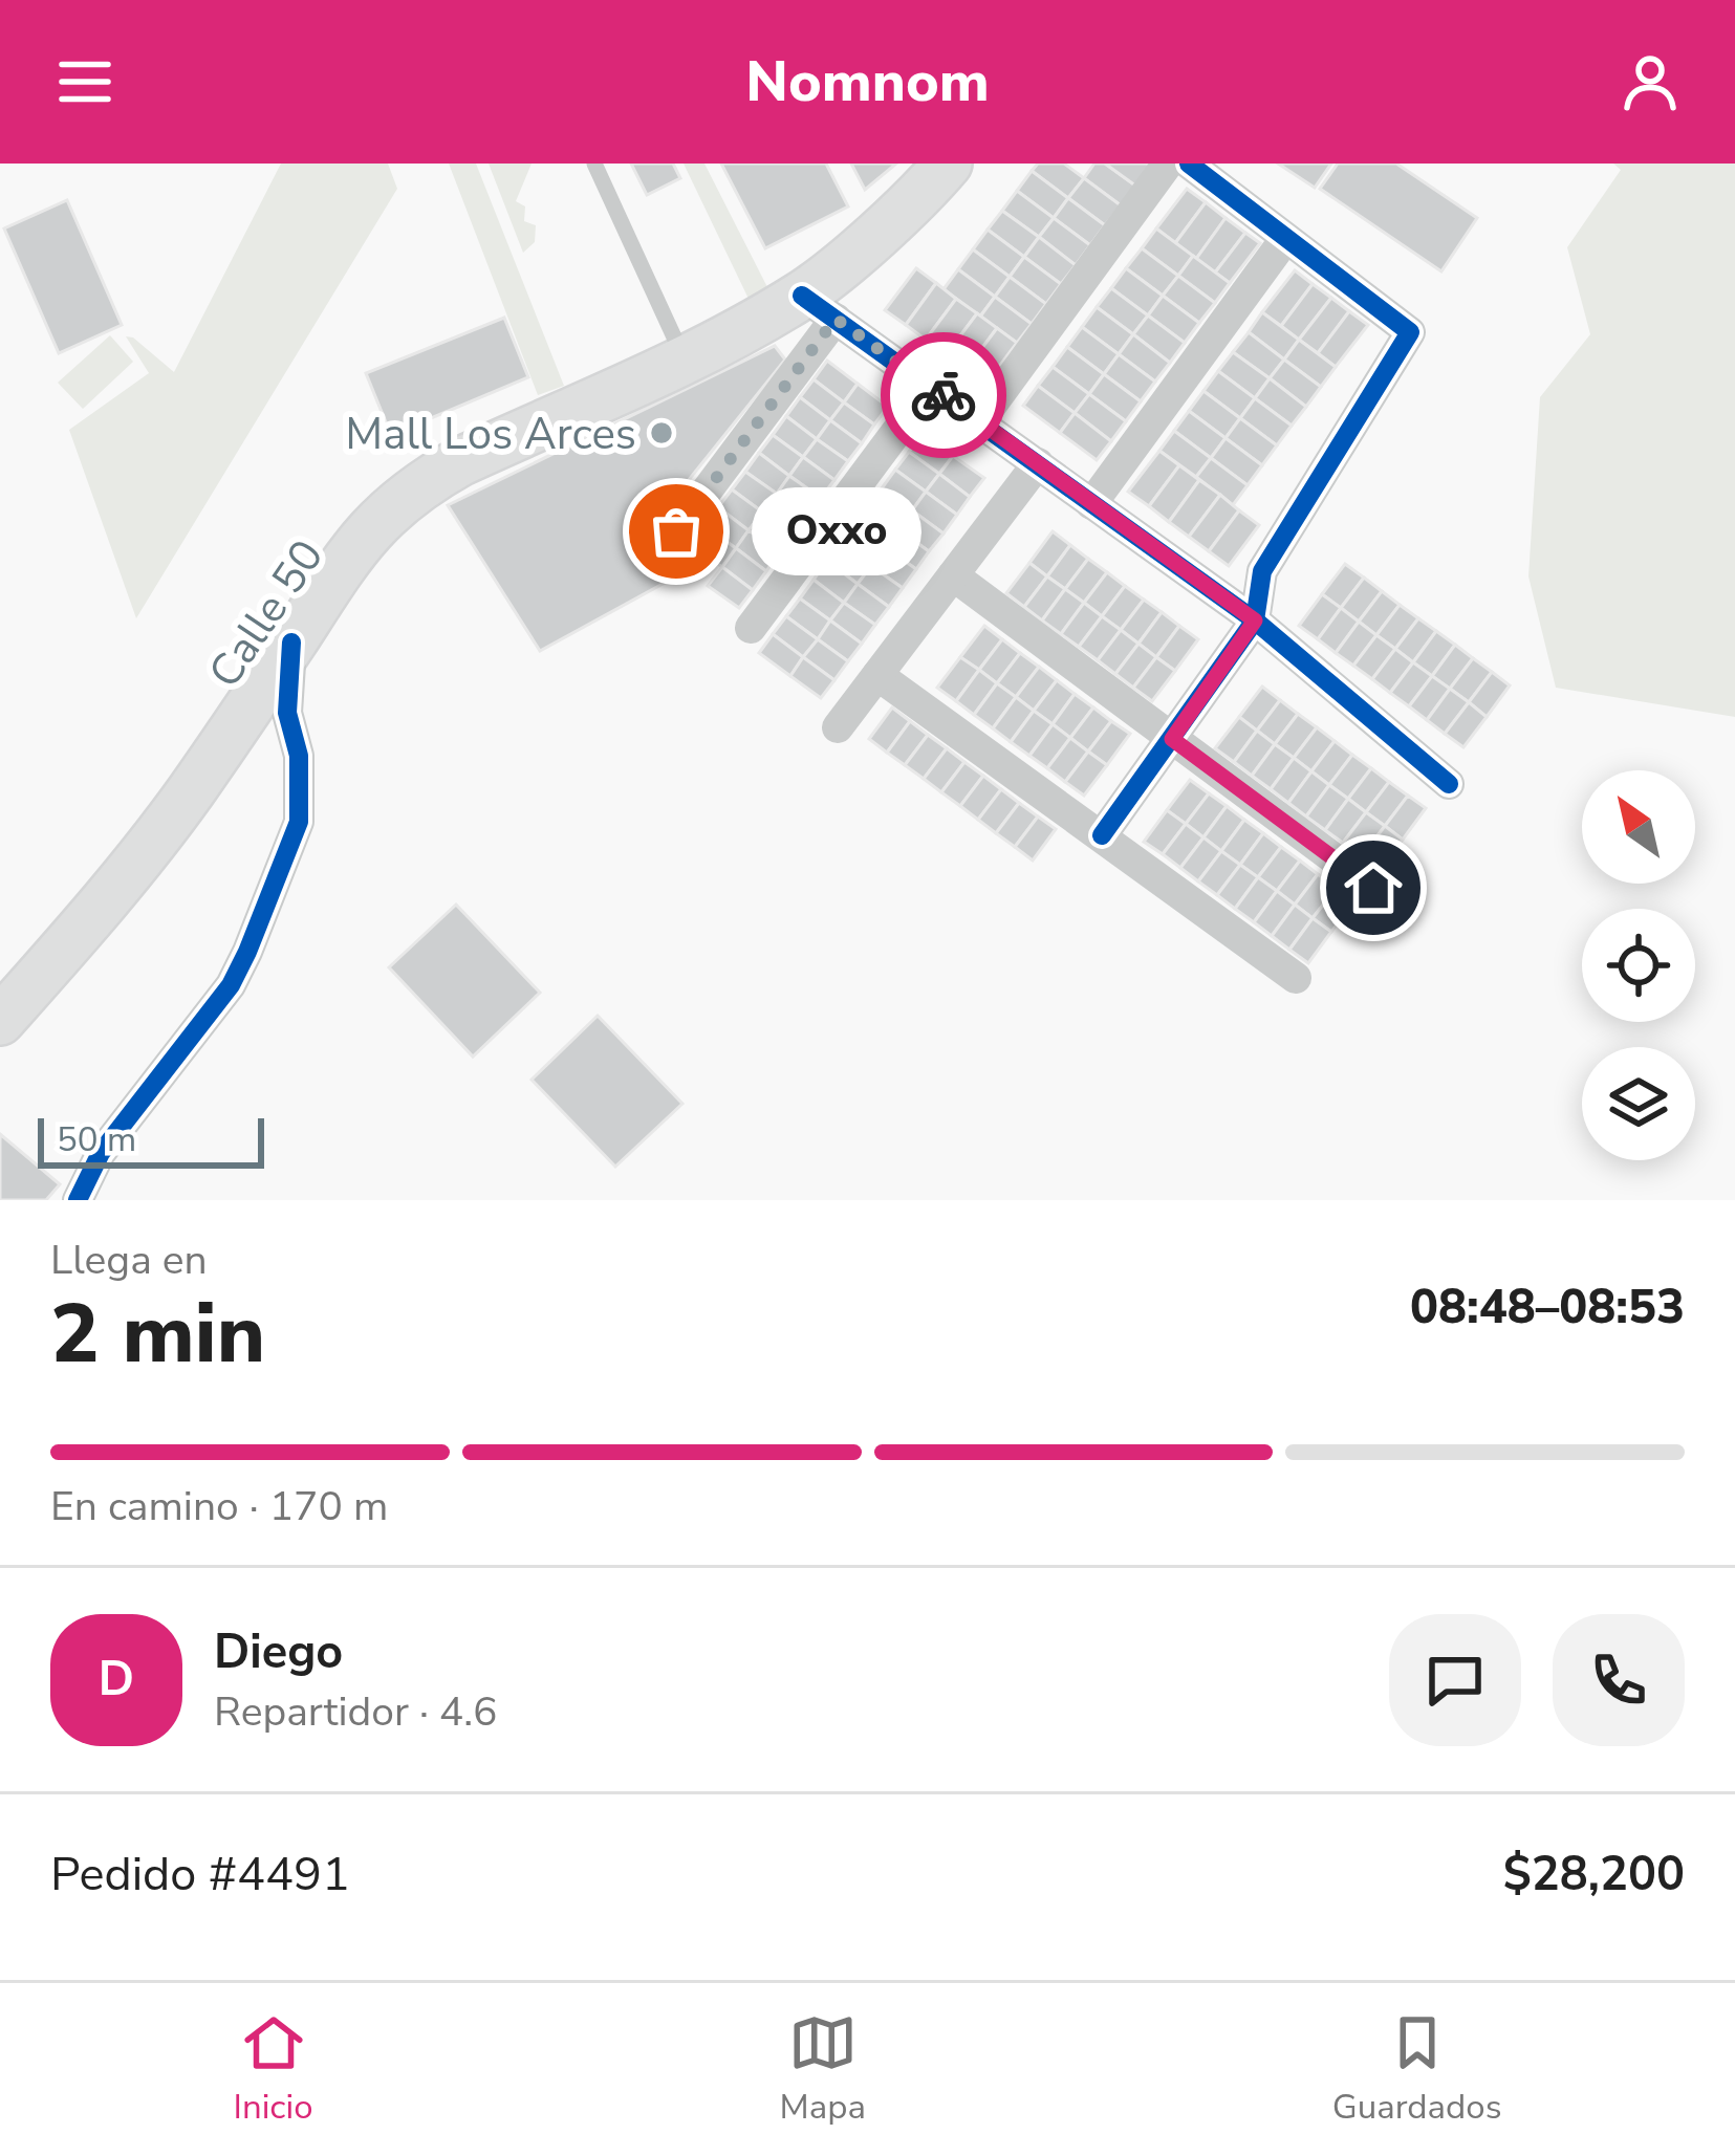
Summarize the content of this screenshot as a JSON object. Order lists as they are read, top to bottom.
{
  "streets": {
    "main road": ["Calle 50"]
  },
  "places": ["Mall Los Arces", "Oxxo"],
  "scale_bar": "50 m",
  "north": "top left",
  "page": {
    "header": "Nomnom",
    "bubble": "Oxxo",
    "scale": "50 m",
    "heading": ["2 min", "Llega en", "08:48–08:53"],
    "panel": [
      "Diego",
      "Repartidor · 4.6",
      "Pedido #4491",
      "$28,200"
    ],
    "bar": "En camino · 170 m",
    "round": "D",
    "tabs": ["Inicio", "Mapa", "Guardados"]
  }
}
